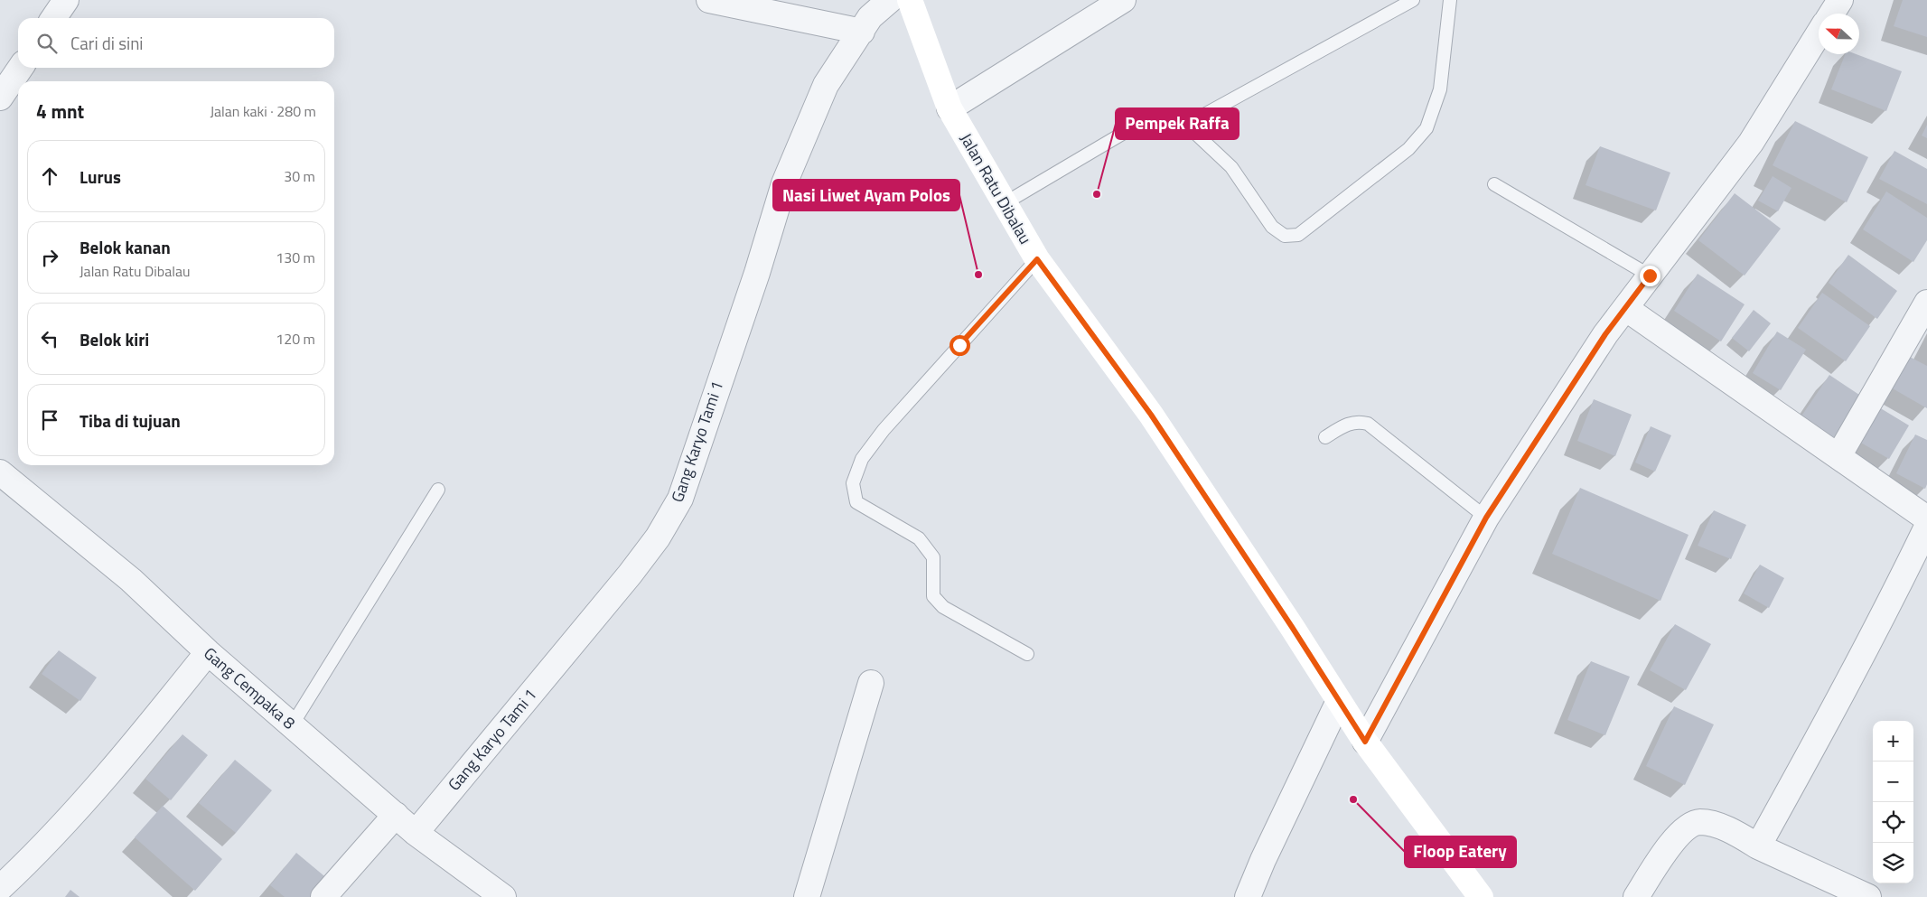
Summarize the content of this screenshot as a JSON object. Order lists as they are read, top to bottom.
{
  "streets": {
    "main road": ["Jalan Ratu Dibalau"],
    "street": ["Gang Karyo Tami 1", "Gang Cempaka 8"]
  },
  "crossings": [
    ["Gang Karyo Tami 1", "Gang Cempaka 8"]
  ],
  "places": ["Pempek Raffa", "Nasi Liwet Ayam Polos", "Floop Eatery"],
  "north": "left",
  "page": {
    "search": "Cari di sini",
    "heading": ["4 mnt", "Jalan kaki · 280 m"],
    "list": [
      ["Lurus", "30 m"],
      ["Belok kanan", "Jalan Ratu Dibalau", "130 m"],
      ["Belok kiri", "120 m"],
      "Tiba di tujuan"
    ],
    "map_buttons": ["+", "−"]
  }
}
